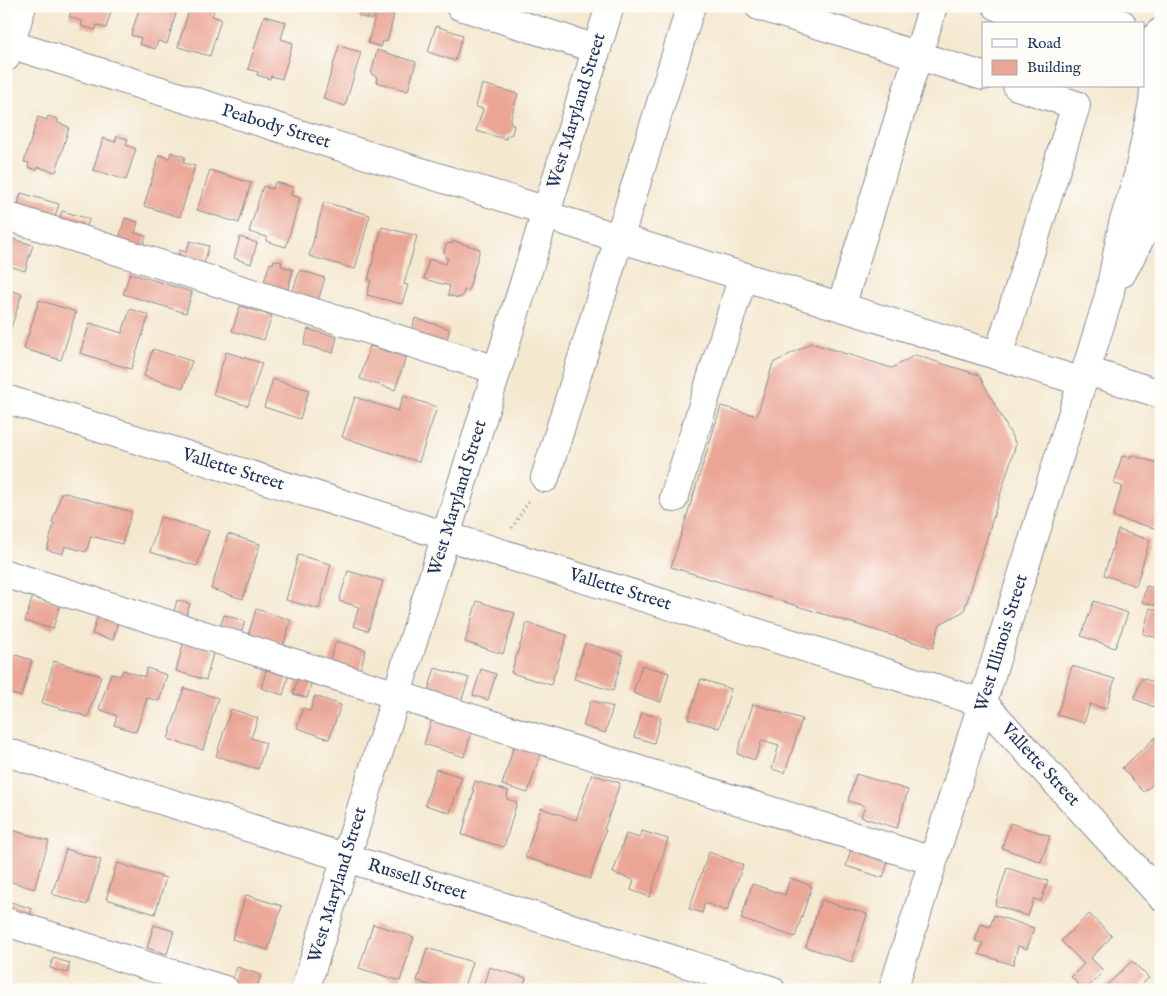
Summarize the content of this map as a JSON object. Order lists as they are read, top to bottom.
{
  "streets": {
    "street": [
      "West Maryland Street",
      "Peabody Street",
      "Vallette Street",
      "West Illinois Street",
      "Russell Street"
    ]
  },
  "crossings": [
    ["West Maryland Street", "Peabody Street"],
    ["West Maryland Street", "Vallette Street"],
    ["West Maryland Street", "Russell Street"],
    ["Peabody Street", "West Illinois Street"],
    ["Vallette Street", "West Illinois Street"]
  ],
  "legend": ["Road", "Building"]
}
